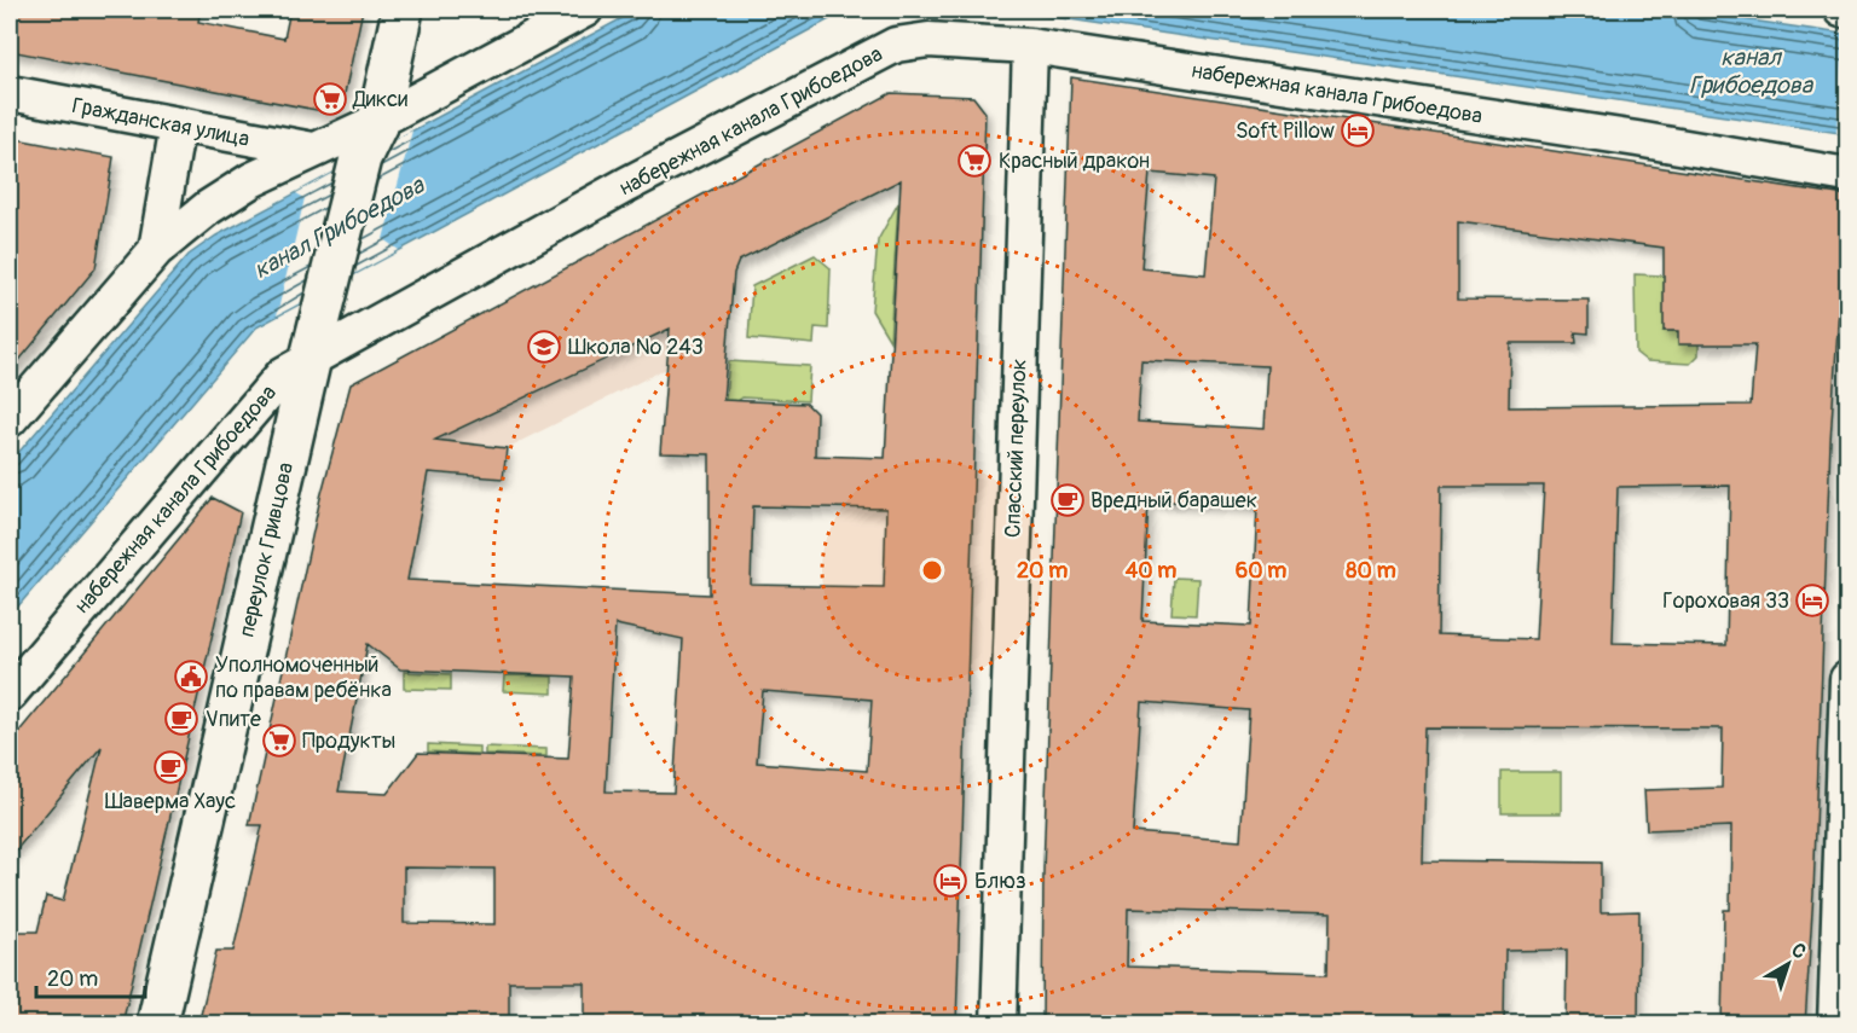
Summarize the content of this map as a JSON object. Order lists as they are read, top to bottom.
{
  "streets": {
    "main road": ["переулок Гривцова"],
    "street": ["набережная канала Грибоедова", "Гражданская улица", "Спасский переулок"]
  },
  "crossings": [
    ["набережная канала Грибоедова", "Спасский переулок"],
    ["набережная канала Грибоедова", "переулок Гривцова"]
  ],
  "water": ["канал Грибоедова"],
  "places": {
    "supermarket": ["Дикси", "Красный дракон", "Продукты"],
    "hotel": ["Soft Pillow", "Гороховая 33", "Блюз"],
    "school or university": ["Школа № 243"],
    "cafe": ["Вредный барашек", "Vпите", "Шаверма Хаус"],
    "public building": ["Уполномоченный по правам ребёнка"]
  },
  "scale_bar": "20 m",
  "north": "top right",
  "rings": [
    "20 m",
    "40 m",
    "60 m",
    "80 m"
  ]
}
